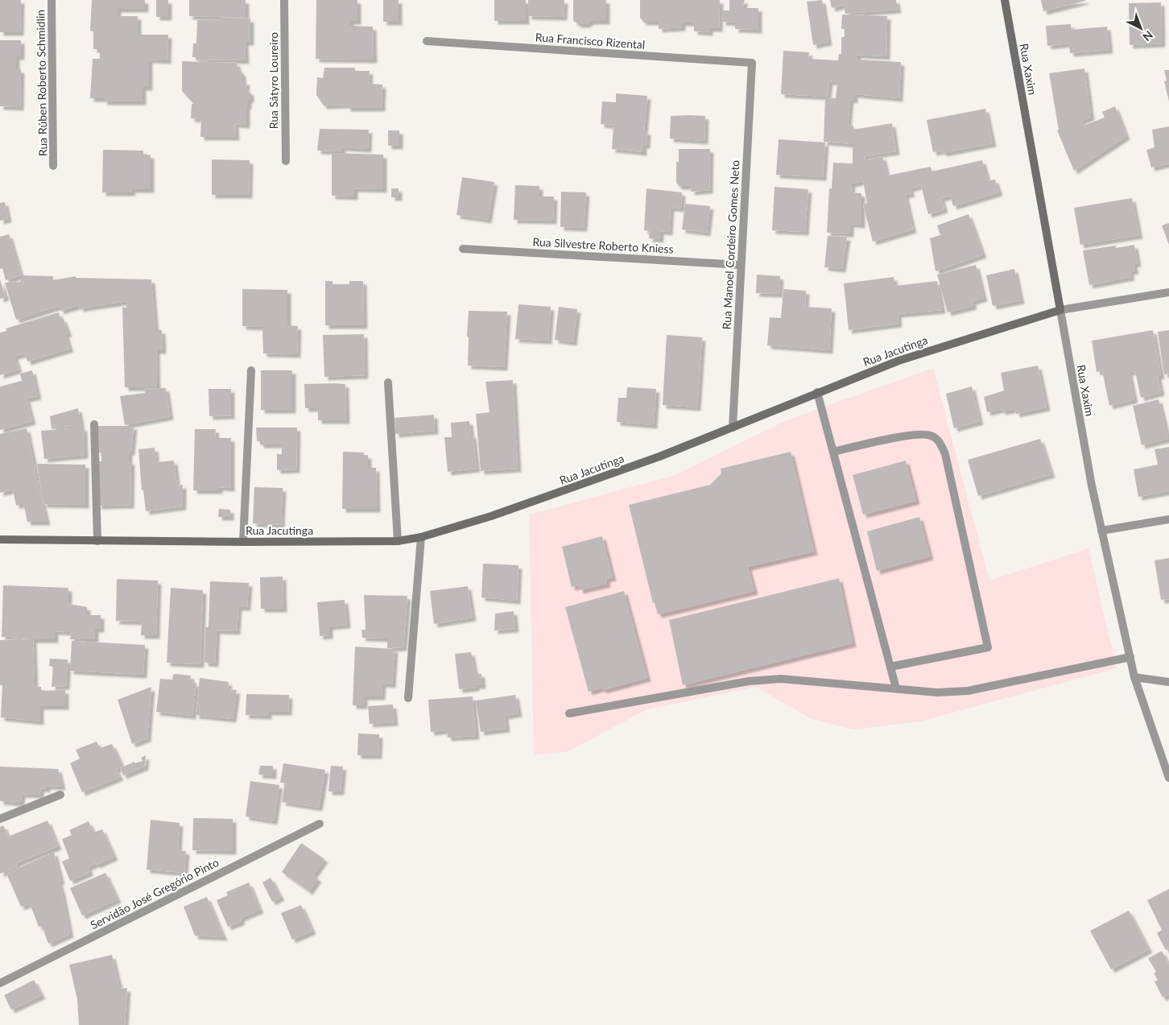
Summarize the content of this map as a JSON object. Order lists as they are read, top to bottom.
{
  "streets": {
    "street": [
      "Rua Francisco Rizental",
      "Rua Xaxim",
      "Rua Sátyro Loureiro",
      "Rua Rúben Roberto Schmidlin",
      "Rua Manoel Cordeiro Gomes Neto",
      "Rua Silvestre Roberto Kniess",
      "Rua Jacutinga",
      "Servidão José Gregório Pinto"
    ]
  },
  "crossings": [
    ["Rua Francisco Rizental", "Rua Manoel Cordeiro Gomes Neto"],
    ["Rua Xaxim", "Rua Jacutinga"],
    ["Rua Manoel Cordeiro Gomes Neto", "Rua Silvestre Roberto Kniess"],
    ["Rua Manoel Cordeiro Gomes Neto", "Rua Jacutinga"]
  ],
  "north": "bottom right"
}
